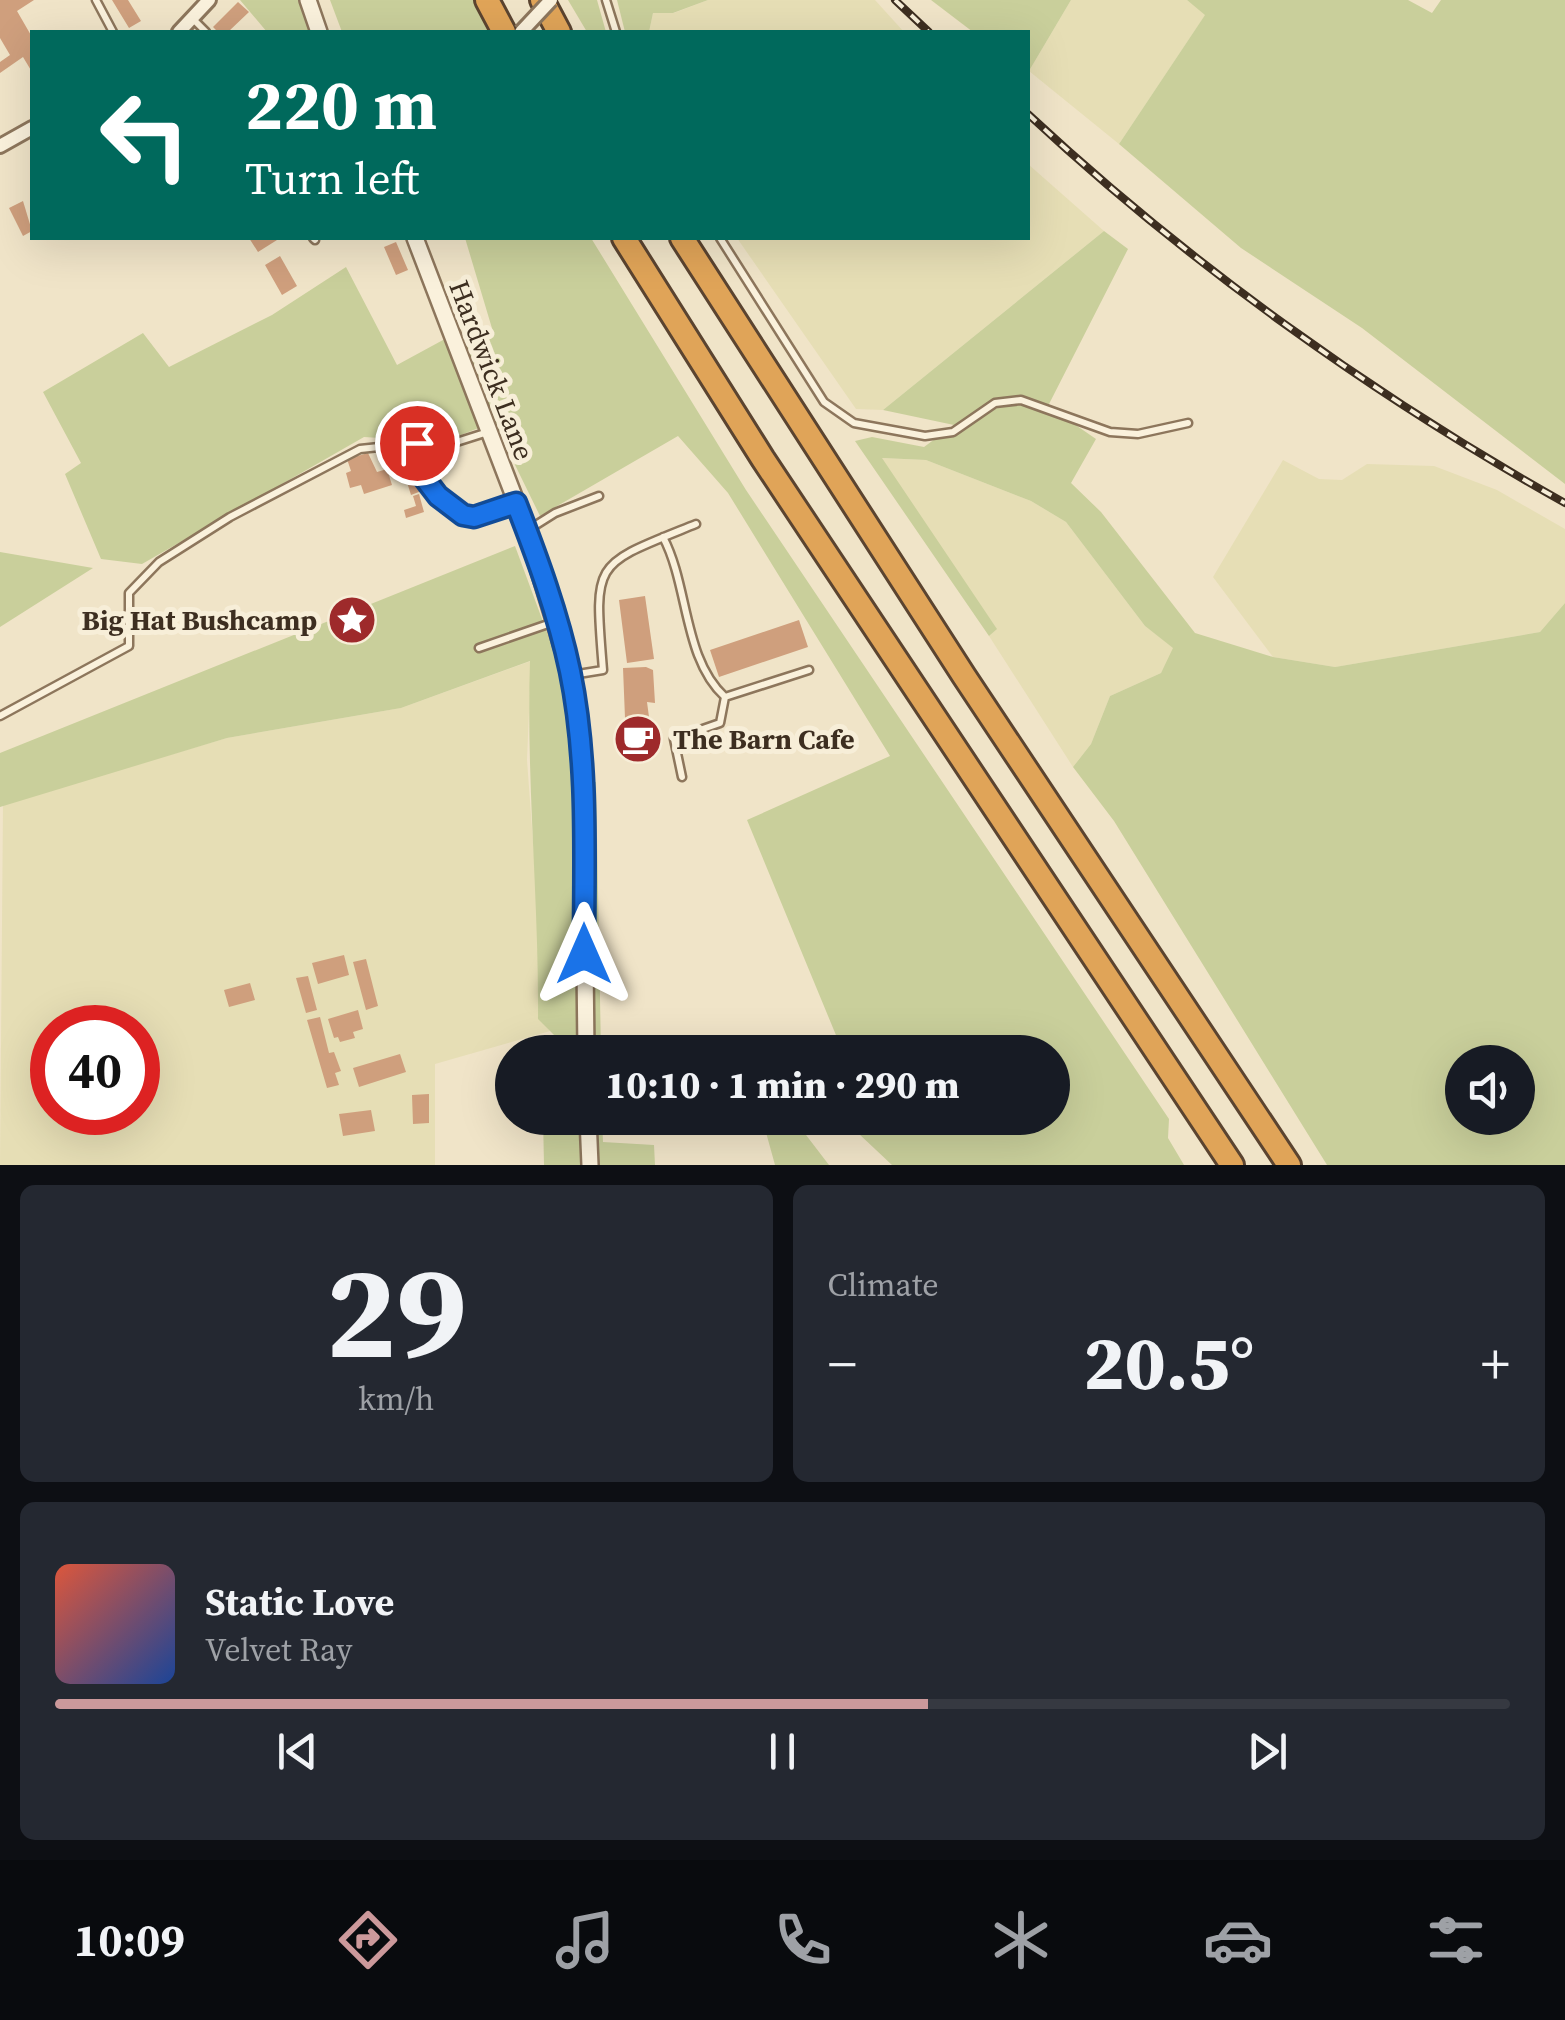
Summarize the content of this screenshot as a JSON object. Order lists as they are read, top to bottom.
{
  "streets": {
    "street": ["Hardwick Lane"]
  },
  "places": {
    "place": ["Big Hat Bushcamp"],
    "cafe": ["The Barn Cafe"]
  },
  "page": {
    "turn": ["220 m", "Turn left"],
    "limit": "40",
    "trip": "10:10 · 1 min · 290 m",
    "tile": [
      ["29", "km/h"],
      "Climate"
    ],
    "heat": ["−", "20.5°", "+"],
    "song": ["Static Love", "Velvet Ray"],
    "tabs": "10:09"
  }
}
